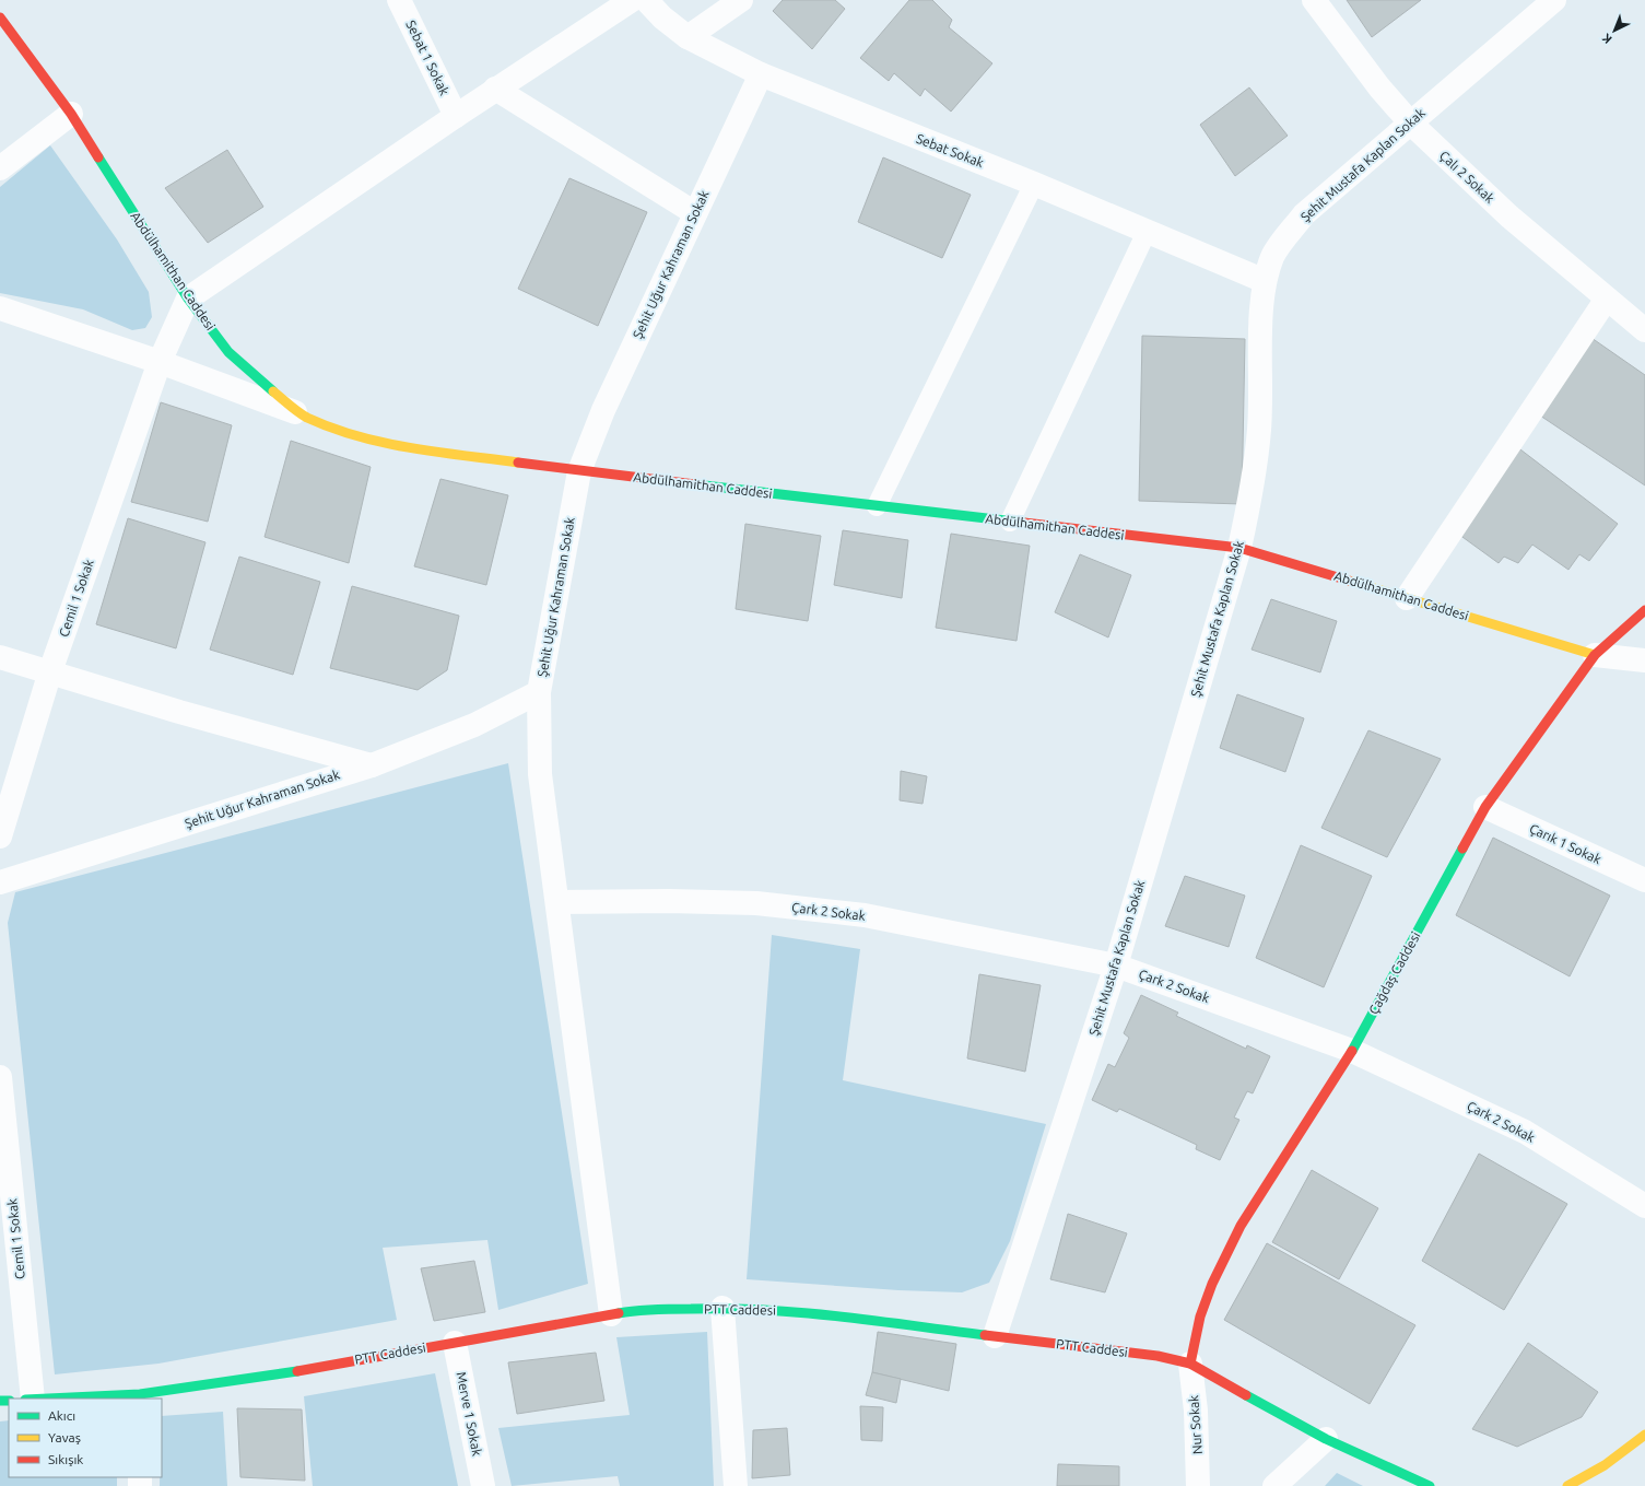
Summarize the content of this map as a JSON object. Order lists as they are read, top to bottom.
{
  "streets": {
    "street": [
      "Sebat 1 Sokak",
      "Sebat Sokak",
      "Şehit Mustafa Kaplan Sokak",
      "Çalı 2 Sokak",
      "Şehit Uğur Kahraman Sokak",
      "Abdülhamithan Caddesi",
      "Cemil 1 Sokak",
      "Çarık 1 Sokak",
      "Çark 2 Sokak",
      "Çağdaş Caddesi",
      "PTT Caddesi",
      "Merve 1 Sokak",
      "Nur Sokak"
    ]
  },
  "crossings": [
    ["Sebat Sokak", "Şehit Mustafa Kaplan Sokak"],
    ["Sebat Sokak", "Şehit Uğur Kahraman Sokak"],
    ["Şehit Mustafa Kaplan Sokak", "Çalı 2 Sokak"],
    ["Şehit Mustafa Kaplan Sokak", "Abdülhamithan Caddesi"],
    ["Şehit Mustafa Kaplan Sokak", "Çark 2 Sokak"],
    ["Şehit Mustafa Kaplan Sokak", "PTT Caddesi"],
    ["Şehit Uğur Kahraman Sokak", "Abdülhamithan Caddesi"],
    ["Abdülhamithan Caddesi", "Cemil 1 Sokak"],
    ["Abdülhamithan Caddesi", "Çağdaş Caddesi"],
    ["Çarık 1 Sokak", "Çağdaş Caddesi"],
    ["Çark 2 Sokak", "Çağdaş Caddesi"],
    ["Çağdaş Caddesi", "PTT Caddesi"],
    ["Çağdaş Caddesi", "Nur Sokak"],
    ["PTT Caddesi", "Merve 1 Sokak"],
    ["PTT Caddesi", "Nur Sokak"]
  ],
  "legend": ["Akıcı", "Yavaş", "Sıkışık"],
  "north": "bottom left"
}
